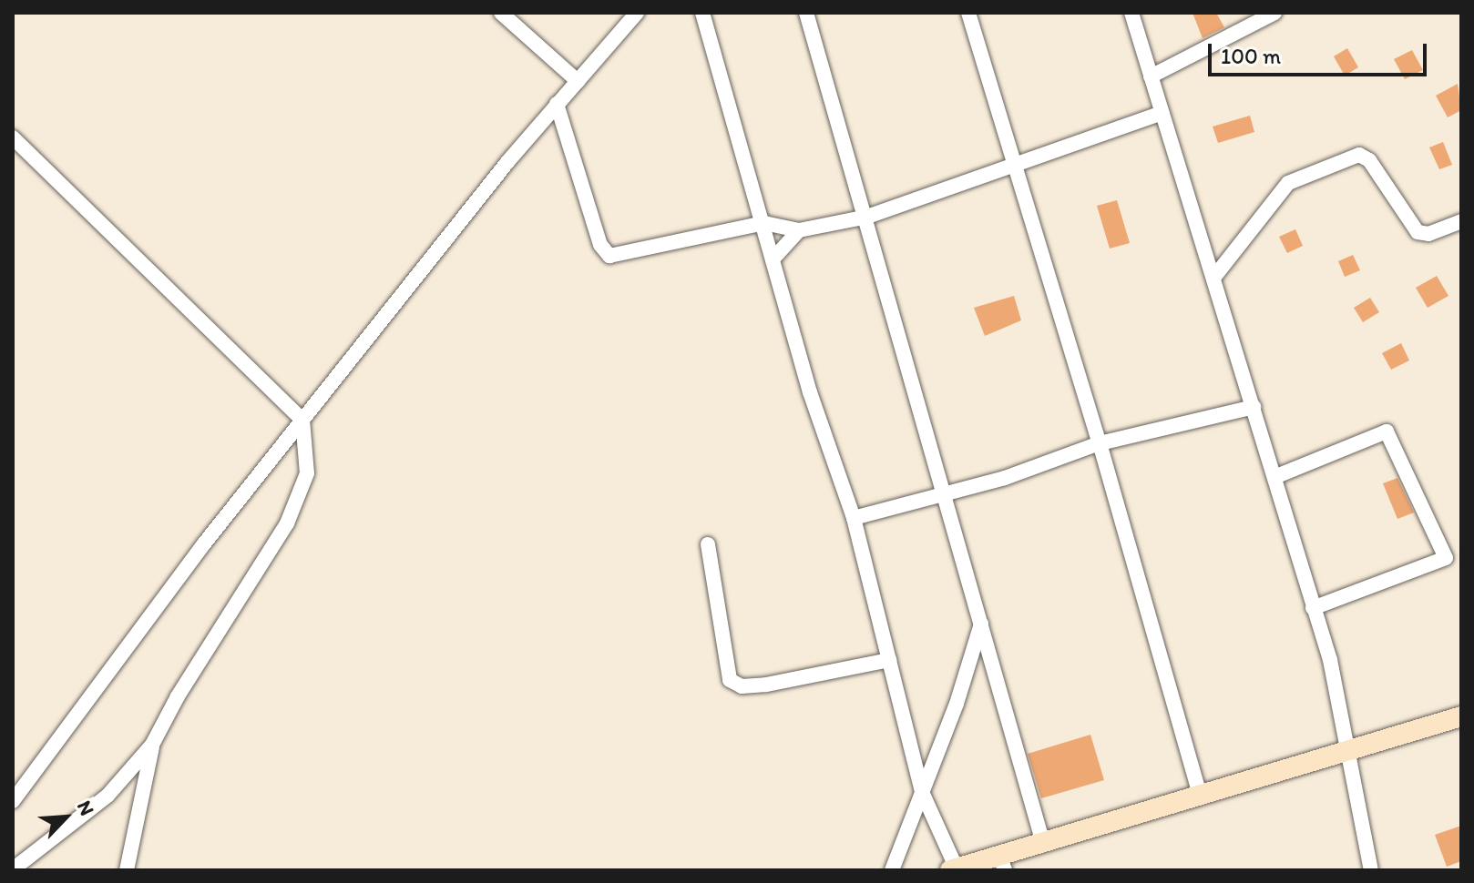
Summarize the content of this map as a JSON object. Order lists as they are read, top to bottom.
{
  "scale_bar": "100 m",
  "north": "top right"
}
